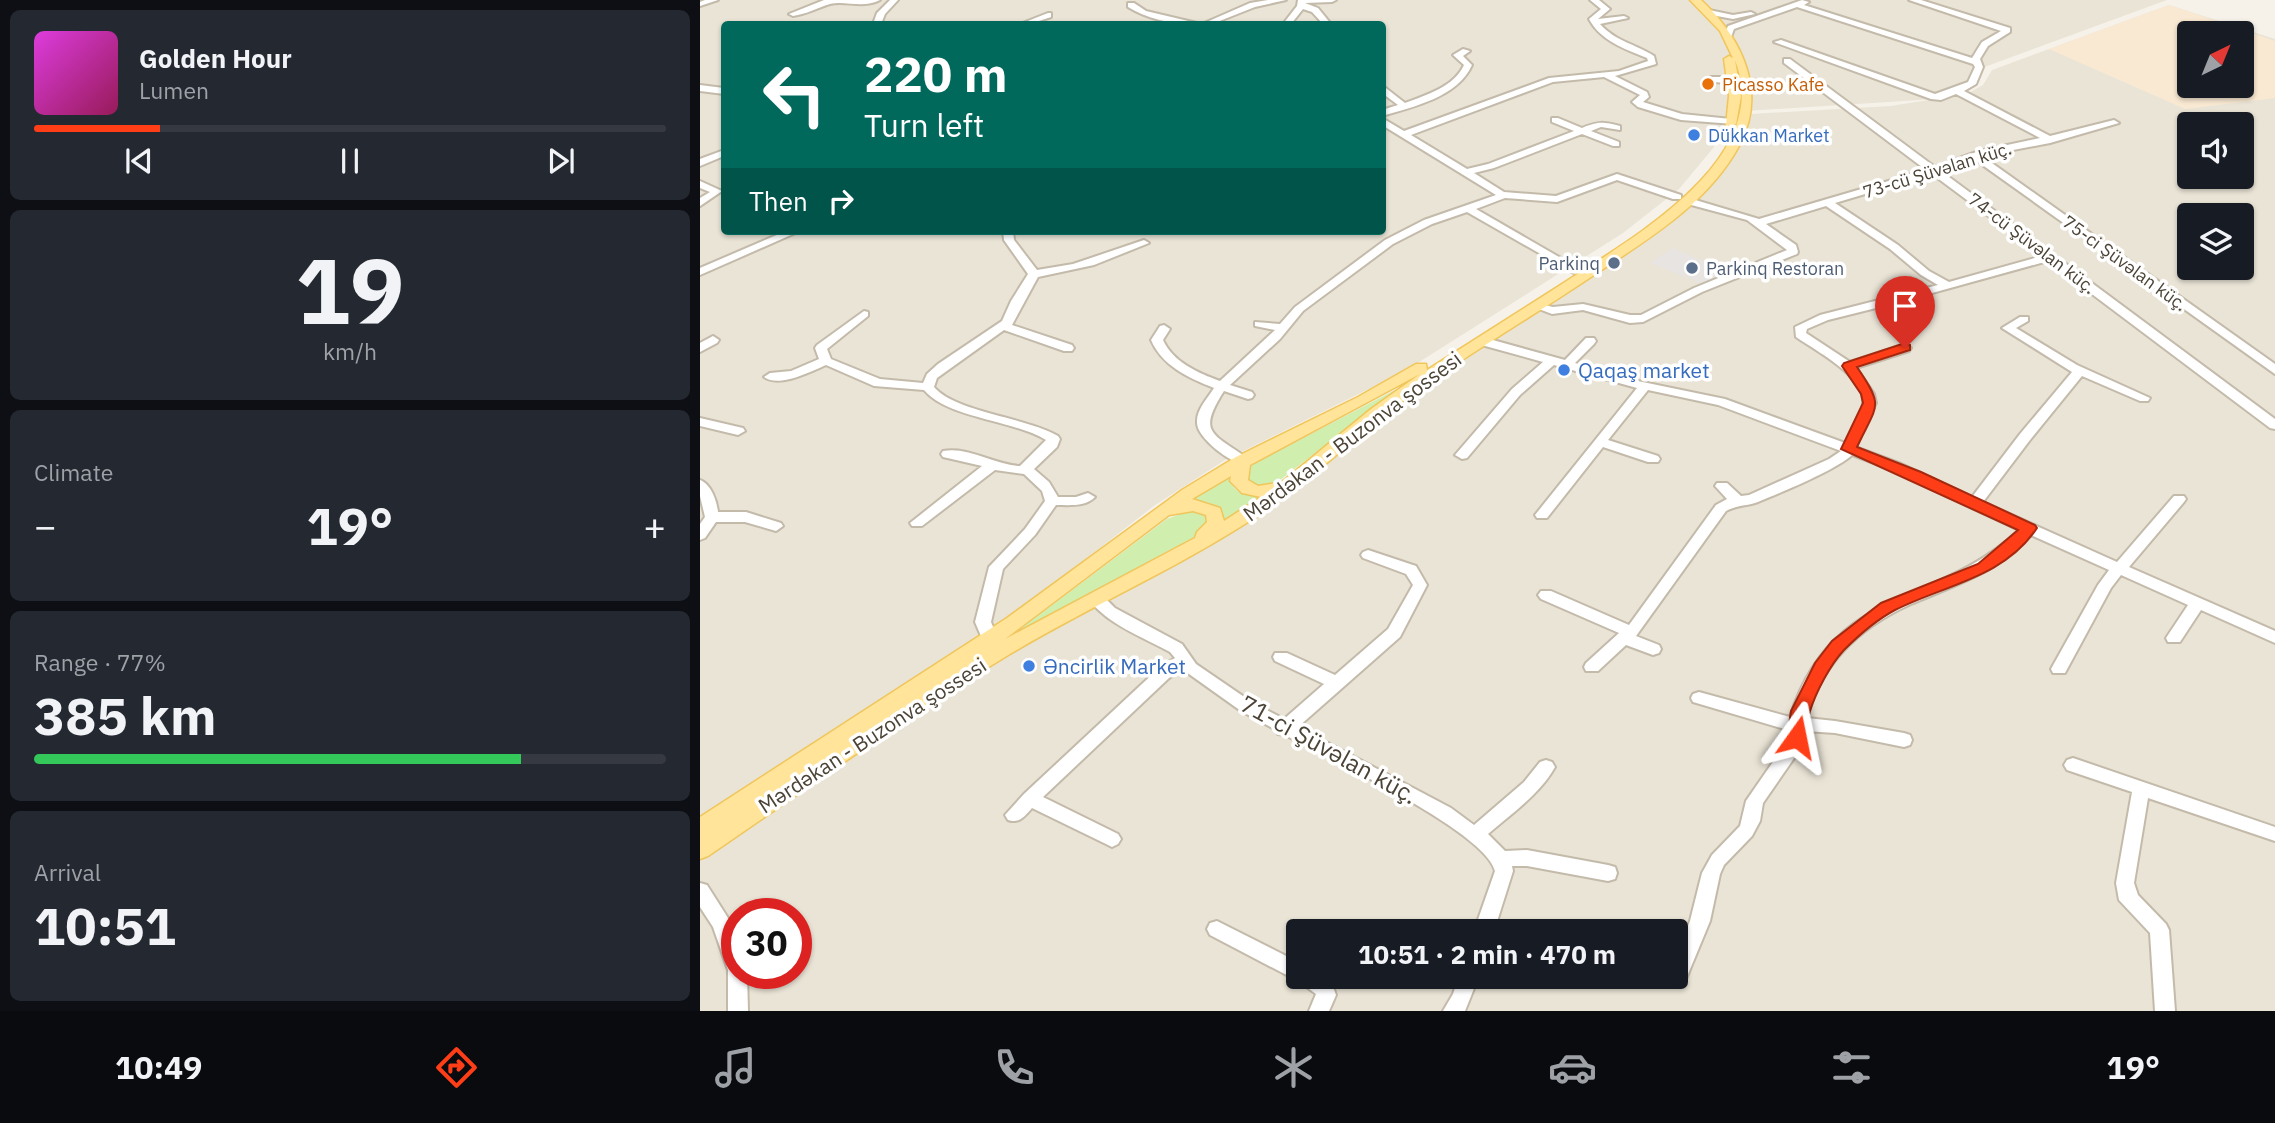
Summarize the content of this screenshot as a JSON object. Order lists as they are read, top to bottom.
{
  "streets": {
    "main road": ["Mərdəkan - Buzonva şossesi"],
    "street": [
      "73-cü Şüvəlan küç.",
      "74-cü Şüvəlan küç.",
      "75-ci Şüvəlan küç.",
      "71-ci Şüvəlan küç."
    ]
  },
  "crossings": [
    ["73-cü Şüvəlan küç.", "74-cü Şüvəlan küç."],
    ["73-cü Şüvəlan küç.", "75-ci Şüvəlan küç."],
    ["Mərdəkan - Buzonva şossesi", "71-ci Şüvəlan küç."]
  ],
  "places": [
    "Picasso Kafe",
    "Dükkan Market",
    "Parkinq",
    "Parkinq Restoran",
    "Qaqaş market",
    "Əncirlik Market"
  ],
  "north": "top right",
  "page": {
    "turn": ["220 m", "Turn left"],
    "song": ["Golden Hour", "Lumen"],
    "then": "Then",
    "tile": [
      ["19", "km/h"],
      "Climate",
      ["Range · 77%", "385 km"],
      ["Arrival", "10:51"]
    ],
    "heat": ["−", "19°", "+"],
    "limit": "30",
    "trip": "10:51 · 2 min · 470 m",
    "tabs": ["10:49", "19°"]
  }
}
